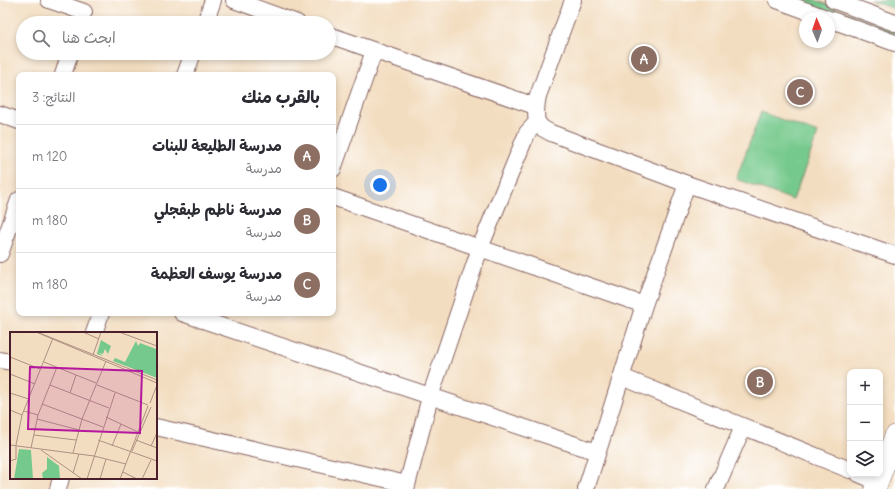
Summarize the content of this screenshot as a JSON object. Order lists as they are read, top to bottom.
{
  "north": "top",
  "page": {
    "search": "ابحث هنا",
    "pins": ["A", "C", "B"],
    "heading": ["بالقرب منك", "النتائج: 3"],
    "list": [
      {
        "mark": "A",
        "name": "مدرسة الطليعة للبنات",
        "note": "مدرسة",
        "value": "120 m"
      },
      {
        "mark": "B",
        "name": "مدرسة ناطم طبقجلي",
        "note": "مدرسة",
        "value": "180 m"
      },
      {
        "mark": "C",
        "name": "مدرسة يوسف العظمة",
        "note": "مدرسة",
        "value": "180 m"
      }
    ],
    "map_buttons": ["+", "−"]
  }
}
